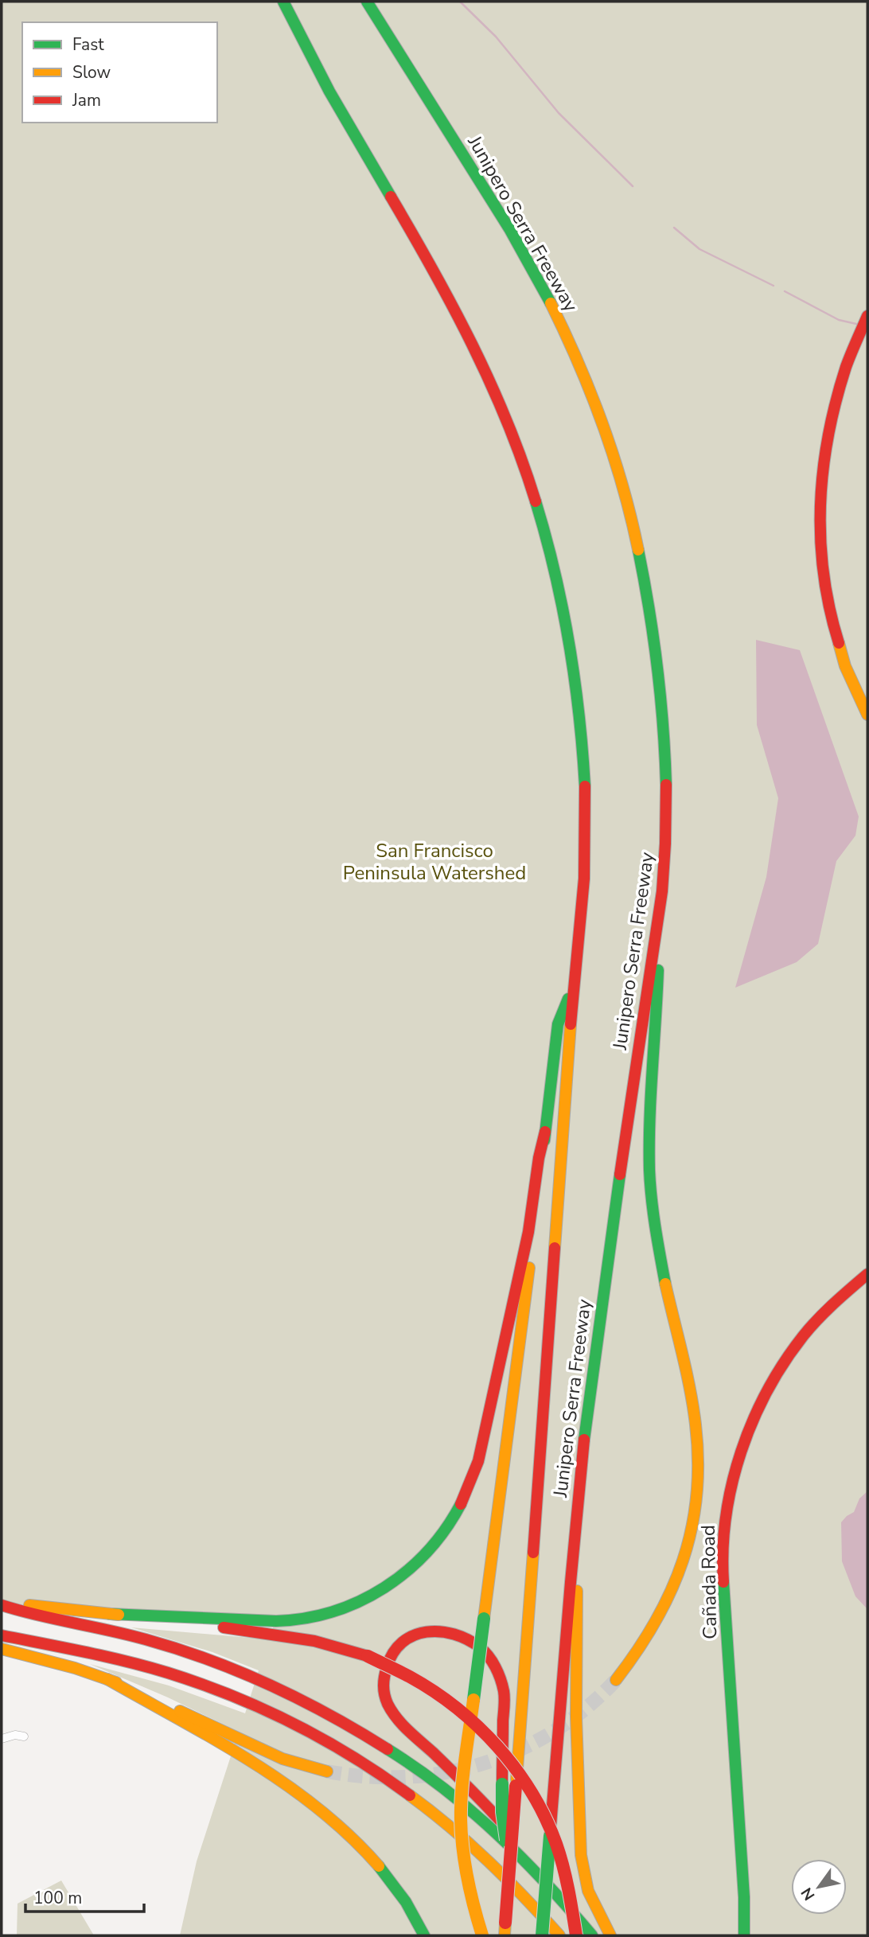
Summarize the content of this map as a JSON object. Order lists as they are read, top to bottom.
{
  "streets": {
    "main road": ["Junipero Serra Freeway", "Cañada Road"]
  },
  "parks": ["San Francisco Peninsula Watershed"],
  "legend": ["Fast", "Slow", "Jam"],
  "scale_bar": "100 m",
  "north": "bottom left"
}
